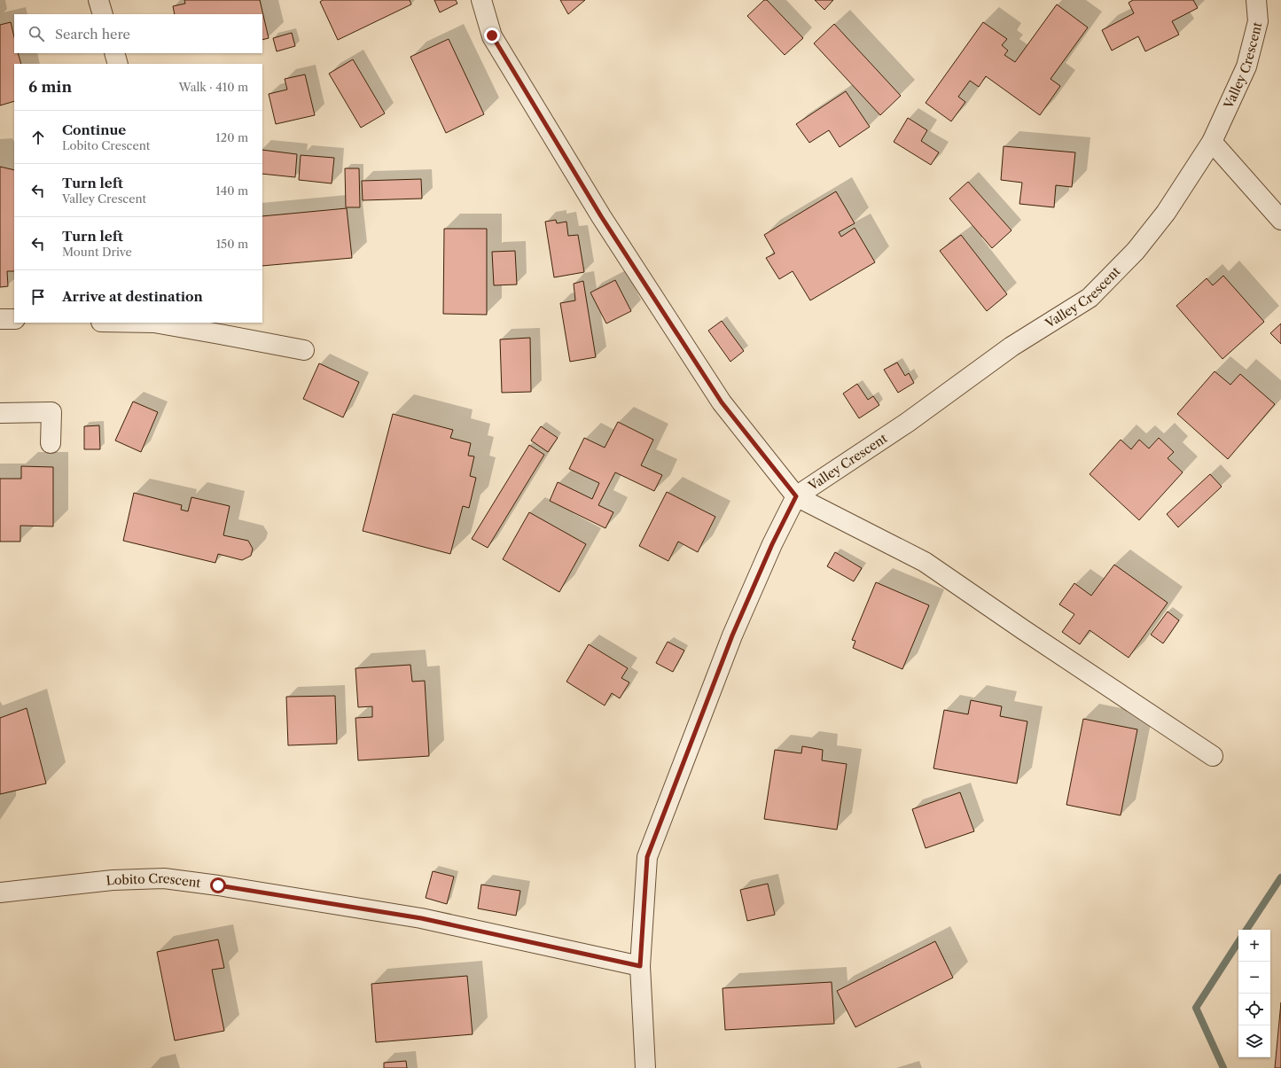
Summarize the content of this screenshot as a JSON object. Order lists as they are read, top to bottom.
{
  "streets": {
    "street": ["Valley Crescent", "Lobito Crescent"]
  },
  "crossings": [
    ["Valley Crescent", "Lobito Crescent"]
  ],
  "page": {
    "search": "Search here",
    "heading": ["6 min", "Walk · 410 m"],
    "list": [
      ["Continue", "Lobito Crescent", "120 m"],
      ["Turn left", "Valley Crescent", "140 m"],
      ["Turn left", "Mount Drive", "150 m"],
      "Arrive at destination"
    ],
    "map_buttons": ["+", "−"]
  }
}
